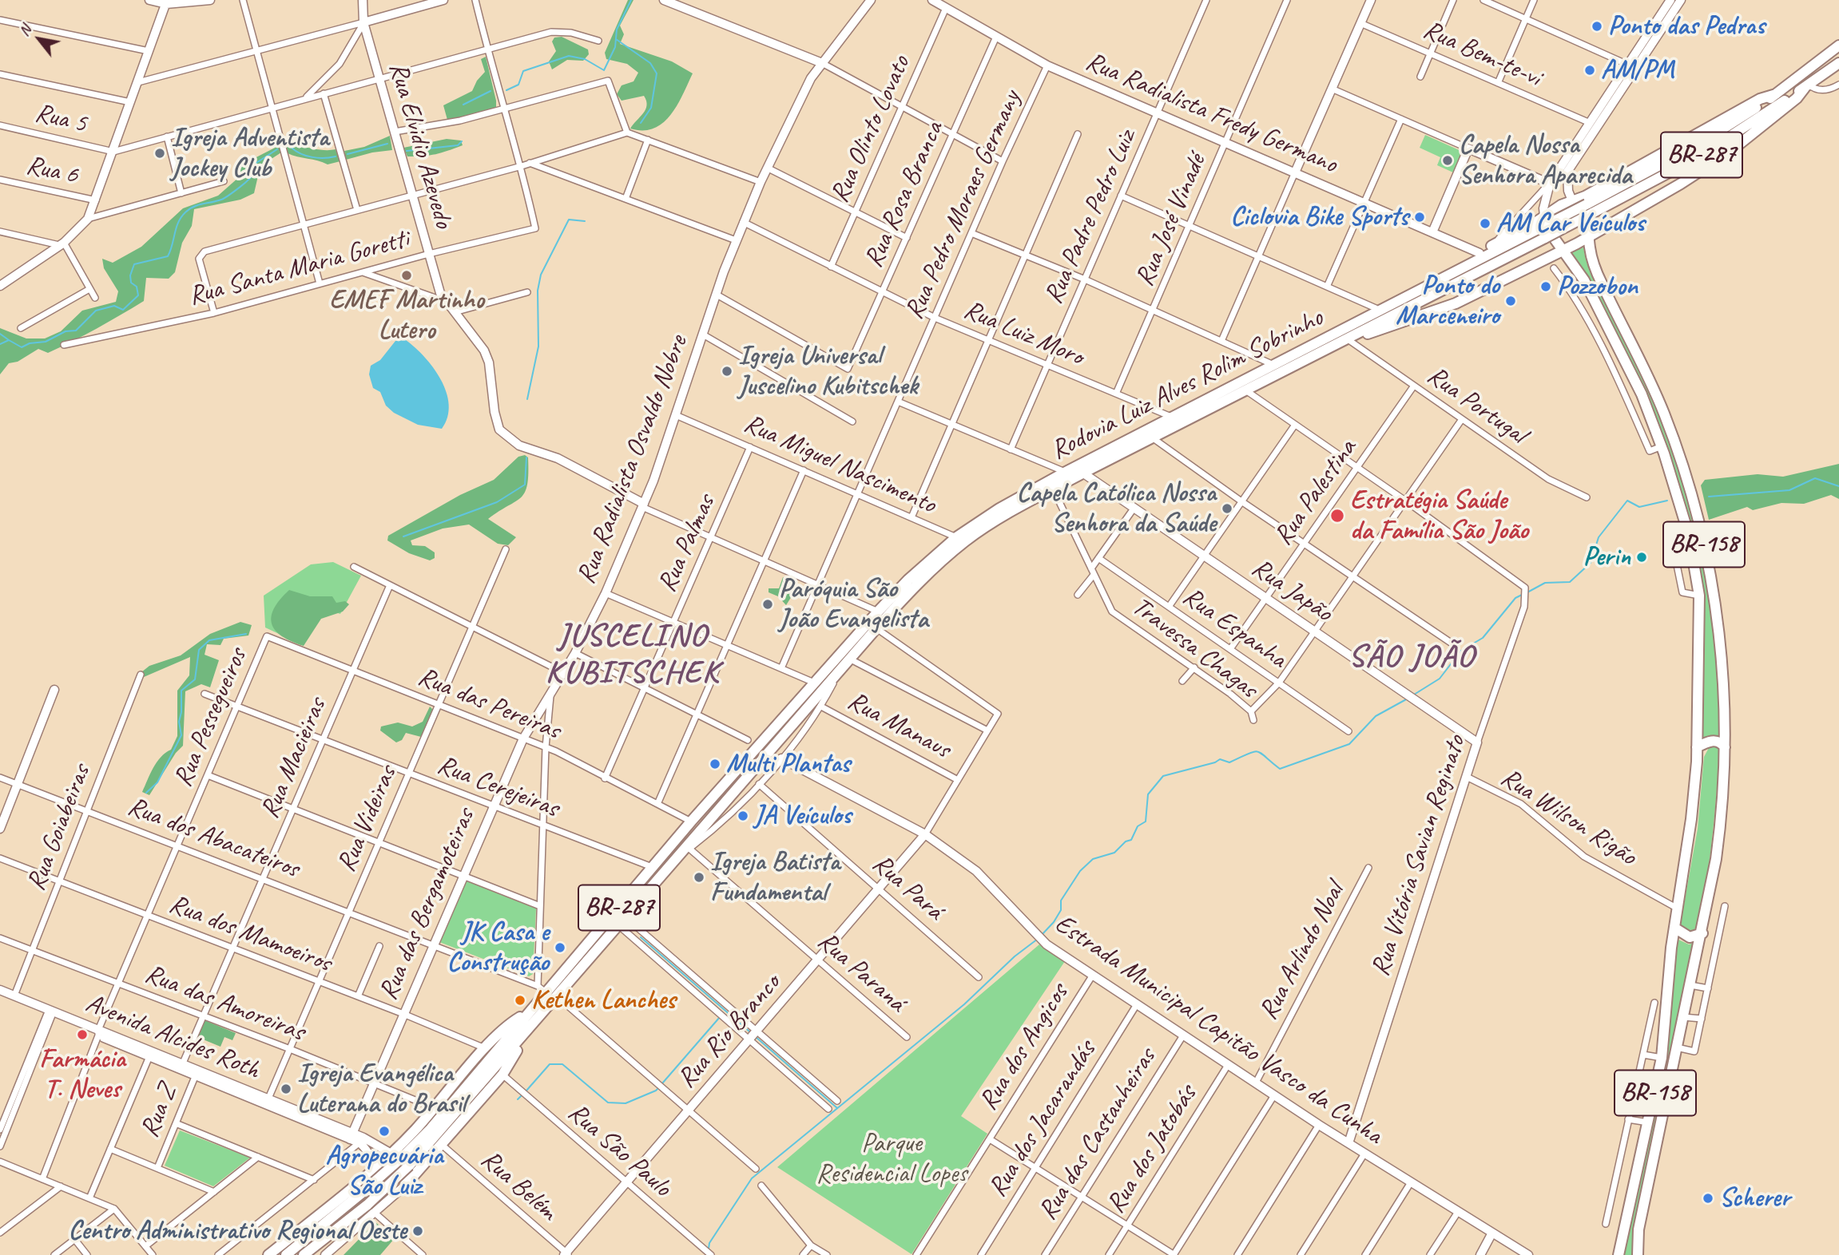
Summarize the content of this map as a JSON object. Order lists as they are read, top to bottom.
{
  "streets": {
    "highway": ["BR-287", "Rodovia Luiz Alves Rolim Sobrinho", "BR-158"],
    "street": [
      "Rua Bem-te-vi",
      "Rua Radialista Fredy Germano",
      "Rua 5",
      "Rua Olinto Lovato",
      "Rua Elvidio Azevedo",
      "Rua 6",
      "Rua Rosa Branca",
      "Rua Pedro Moraes Germany",
      "Rua Padre Pedro Luiz",
      "Rua José Vinadé",
      "Rua Santa Maria Goretti",
      "Rua Luiz Moro",
      "Rua Portugal",
      "Rua Radialista Osvaldo Nobre",
      "Rua Miguel Nascimento",
      "Rua Palestina",
      "Rua Palmas",
      "Rua Japão",
      "Rua Espanha",
      "Travessa Chagas",
      "Rua das Pereiras",
      "Rua Pessegueiros",
      "Rua Manaus",
      "Rua Macieiras",
      "Rua Cerejeiras",
      "Rua Wilson Rigão",
      "Rua Videiras",
      "Rua Goiabeiras",
      "Rua dos Abacateiros",
      "Rua Vitória Savian Reginato",
      "Rua Pará",
      "Rua das Bergamoteiras",
      "Rua dos Mamoeiros",
      "Rua Arlindo Noal",
      "Rua Paraná",
      "Rua das Amoreiras",
      "Estrada Municipal Capitão Vasco da Cunha",
      "Rua Rio Branco",
      "Avenida Alcides Roth",
      "Rua dos Angicos",
      "Rua Z",
      "Rua dos Jacarandás",
      "Rua das Castanheiras",
      "Rua dos Jatobás",
      "Rua São Paulo",
      "Rua Belém"
    ]
  },
  "crossings": [
    ["Rua Radialista Fredy Germano", "Rua Olinto Lovato"],
    ["Rua Radialista Fredy Germano", "BR-287"],
    ["Rua Radialista Fredy Germano", "Rua Rosa Branca"],
    ["Rua Radialista Fredy Germano", "Rua Pedro Moraes Germany"],
    ["Rua Radialista Fredy Germano", "Rua Padre Pedro Luiz"],
    ["Rua Radialista Fredy Germano", "Rua José Vinadé"],
    ["Rua Olinto Lovato", "Rua Luiz Moro"],
    ["Rua Elvidio Azevedo", "Rua Santa Maria Goretti"],
    ["BR-287", "Rodovia Luiz Alves Rolim Sobrinho"],
    ["BR-287", "Rua Portugal"],
    ["BR-287", "BR-158"],
    ["BR-287", "Rua dos Mamoeiros"],
    ["BR-287", "Rua das Amoreiras"],
    ["BR-287", "Avenida Alcides Roth"],
    ["BR-287", "Rua São Paulo"],
    ["BR-287", "Rua Belém"],
    ["Rua Rosa Branca", "Rua Luiz Moro"],
    ["Rua Rosa Branca", "Rua Radialista Osvaldo Nobre"],
    ["Rua Pedro Moraes Germany", "Rua Luiz Moro"],
    ["Rua Pedro Moraes Germany", "Rua Miguel Nascimento"],
    ["Rua Padre Pedro Luiz", "Rua Luiz Moro"],
    ["Rua José Vinadé", "Rua Luiz Moro"],
    ["Rua Luiz Moro", "Rodovia Luiz Alves Rolim Sobrinho"],
    ["Rua Luiz Moro", "Rua Radialista Osvaldo Nobre"],
    ["Rodovia Luiz Alves Rolim Sobrinho", "Rua Portugal"],
    ["Rodovia Luiz Alves Rolim Sobrinho", "Rua Miguel Nascimento"],
    ["Rodovia Luiz Alves Rolim Sobrinho", "Rua Japão"],
    ["Rodovia Luiz Alves Rolim Sobrinho", "Travessa Chagas"],
    ["Rodovia Luiz Alves Rolim Sobrinho", "Rua das Pereiras"],
    ["Rodovia Luiz Alves Rolim Sobrinho", "Rua Cerejeiras"],
    ["Rua Portugal", "Rua Palestina"],
    ["Rua Radialista Osvaldo Nobre", "Rua Miguel Nascimento"],
    ["Rua Radialista Osvaldo Nobre", "Rua das Pereiras"],
    ["Rua Radialista Osvaldo Nobre", "Rua Cerejeiras"],
    ["Rua Radialista Osvaldo Nobre", "Rua dos Abacateiros"],
    ["Rua Radialista Osvaldo Nobre", "Rua das Bergamoteiras"],
    ["Rua Miguel Nascimento", "Rua Palmas"],
    ["Rua Palestina", "Rua Japão"],
    ["Rua Palestina", "Rua Espanha"],
    ["Rua Palmas", "Rua das Pereiras"],
    ["BR-158", "Rua Wilson Rigão"],
    ["Rua Japão", "Rua Vitória Savian Reginato"],
    ["Rua das Pereiras", "Rua Pessegueiros"],
    ["Rua das Pereiras", "Rua Macieiras"],
    ["Rua das Pereiras", "Rua Videiras"],
    ["Rua das Pereiras", "Rua das Bergamoteiras"],
    ["Rua Pessegueiros", "Rua Cerejeiras"],
    ["Rua Pessegueiros", "Rua dos Abacateiros"],
    ["Rua Pessegueiros", "Rua dos Mamoeiros"],
    ["Rua Pessegueiros", "Rua das Amoreiras"],
    ["Rua Pessegueiros", "Avenida Alcides Roth"],
    ["Rua Macieiras", "Rua Cerejeiras"],
    ["Rua Macieiras", "Rua dos Abacateiros"],
    ["Rua Macieiras", "Rua dos Mamoeiros"],
    ["Rua Macieiras", "Rua das Amoreiras"],
    ["Rua Macieiras", "Avenida Alcides Roth"],
    ["Rua Cerejeiras", "Rua Videiras"],
    ["Rua Cerejeiras", "Rua das Bergamoteiras"],
    ["Rua Wilson Rigão", "Rua Vitória Savian Reginato"],
    ["Rua Videiras", "Rua dos Abacateiros"],
    ["Rua Videiras", "Rua dos Mamoeiros"],
    ["Rua Videiras", "Rua das Amoreiras"],
    ["Rua Videiras", "Avenida Alcides Roth"],
    ["Rua Goiabeiras", "Rua dos Abacateiros"],
    ["Rua Goiabeiras", "Rua dos Mamoeiros"],
    ["Rua Goiabeiras", "Rua das Amoreiras"],
    ["Rua Goiabeiras", "Avenida Alcides Roth"],
    ["Rua dos Abacateiros", "Rua das Bergamoteiras"],
    ["Rua Vitória Savian Reginato", "Estrada Municipal Capitão Vasco da Cunha"],
    ["Rua Pará", "Rua Rio Branco"],
    ["Rua das Bergamoteiras", "Rua dos Mamoeiros"],
    ["Rua das Bergamoteiras", "Rua das Amoreiras"],
    ["Rua das Bergamoteiras", "Avenida Alcides Roth"],
    ["Rua Arlindo Noal", "Estrada Municipal Capitão Vasco da Cunha"],
    ["Rua Paraná", "Rua Rio Branco"],
    ["Estrada Municipal Capitão Vasco da Cunha", "Rua Rio Branco"],
    ["Estrada Municipal Capitão Vasco da Cunha", "Rua dos Angicos"],
    ["Estrada Municipal Capitão Vasco da Cunha", "Rua dos Jacarandás"],
    ["Estrada Municipal Capitão Vasco da Cunha", "Rua das Castanheiras"],
    ["Estrada Municipal Capitão Vasco da Cunha", "Rua dos Jatobás"],
    ["Rua Rio Branco", "Rua São Paulo"],
    ["Rua Rio Branco", "Rua Belém"],
    ["Avenida Alcides Roth", "Rua Z"]
  ],
  "districts": ["JUSCELINO KUBITSCHEK", "SÃO JOÃO"],
  "parks": ["Parque Residencial Lopes"],
  "places": [
    "Ponto das Pedras",
    "AM/PM",
    "Igreja Adventista Jockey Club",
    "Capela Nossa Senhora Aparecida",
    "Ciclovia Bike Sports",
    "AM Car Veículos",
    "EMEF Martinho Lutero",
    "Pozzobon",
    "Ponto do Marceneiro",
    "Igreja Universal Juscelino Kubitschek",
    "Capela Católica Nossa Senhora da Saúde",
    "Estratégia Saúde da Família São João",
    "Perin",
    "Paróquia São João Evangelista",
    "Multi Plantas",
    "JA Veículos",
    "Igreja Batista Fundamental",
    "JK Casa e Construção",
    "Kethen Lanches",
    "Farmácia T. Neves",
    "Igreja Evangélica Luterana do Brasil",
    "Agropecuária São Luiz",
    "Scherer",
    "Centro Administrativo Regional Oeste"
  ],
  "north": "top left"
}
